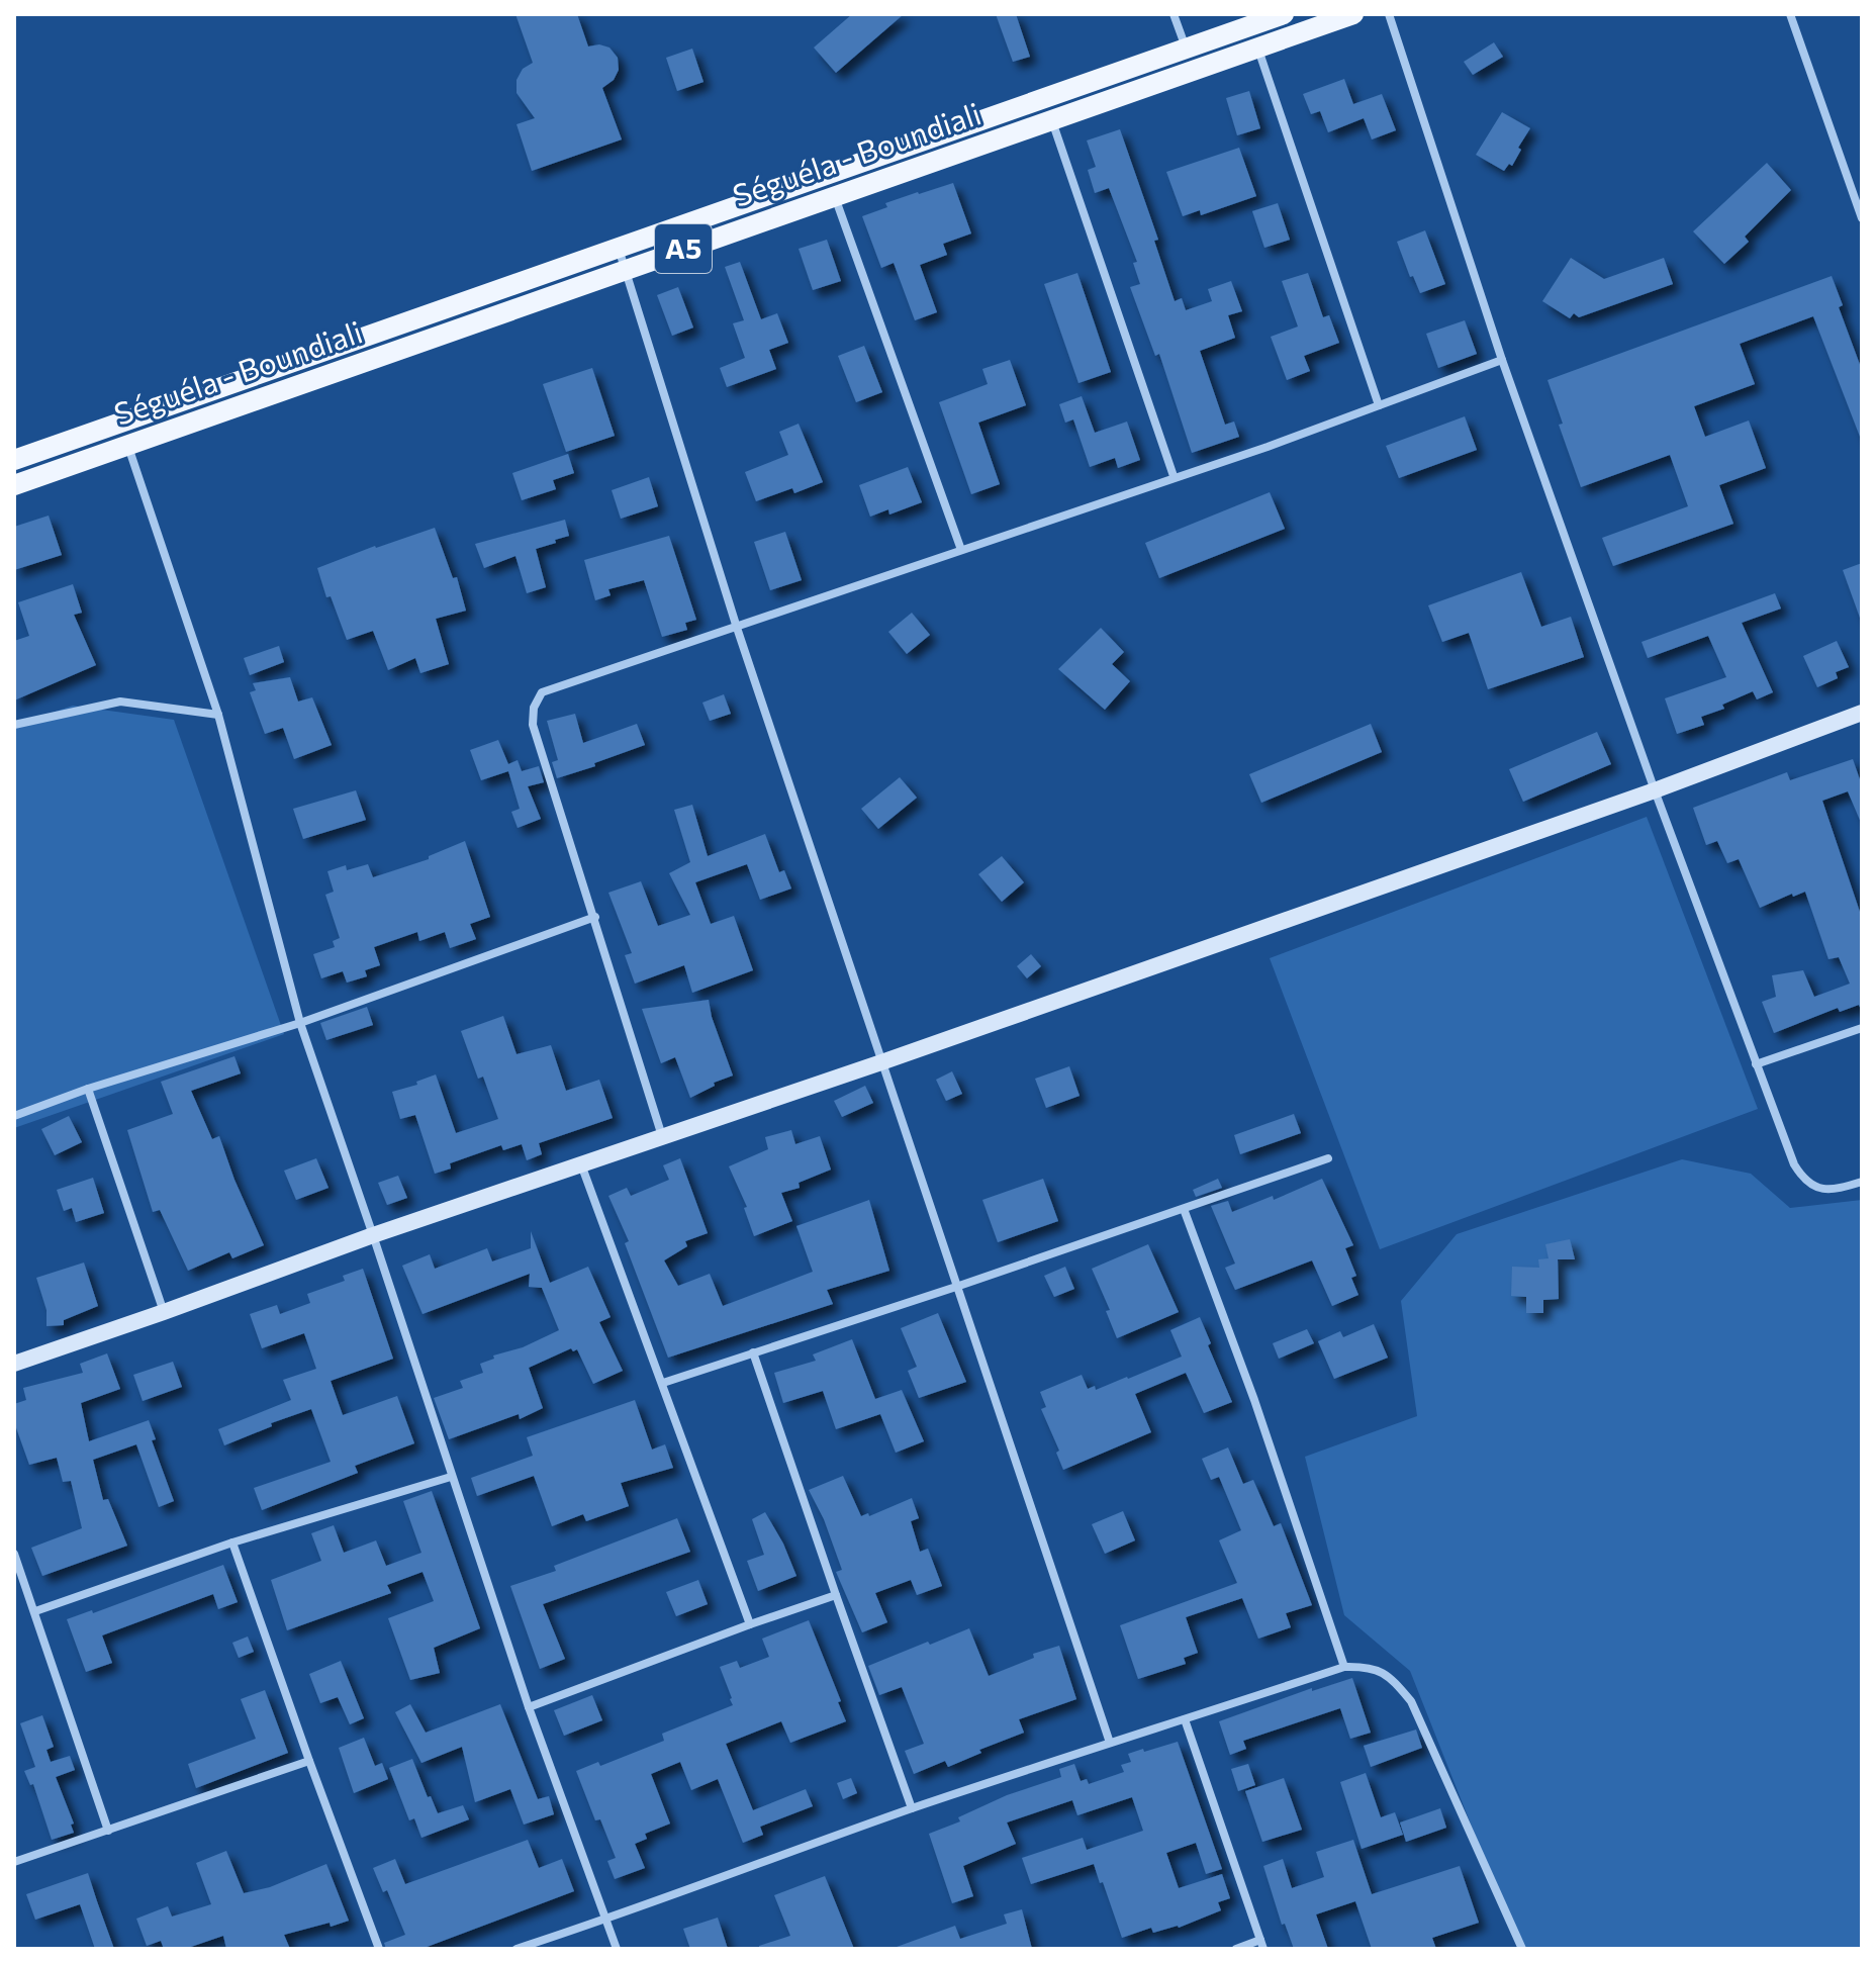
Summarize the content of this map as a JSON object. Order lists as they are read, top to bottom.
{
  "streets": {
    "main road": ["Séguéla - Boundiali", "A5"]
  }
}
